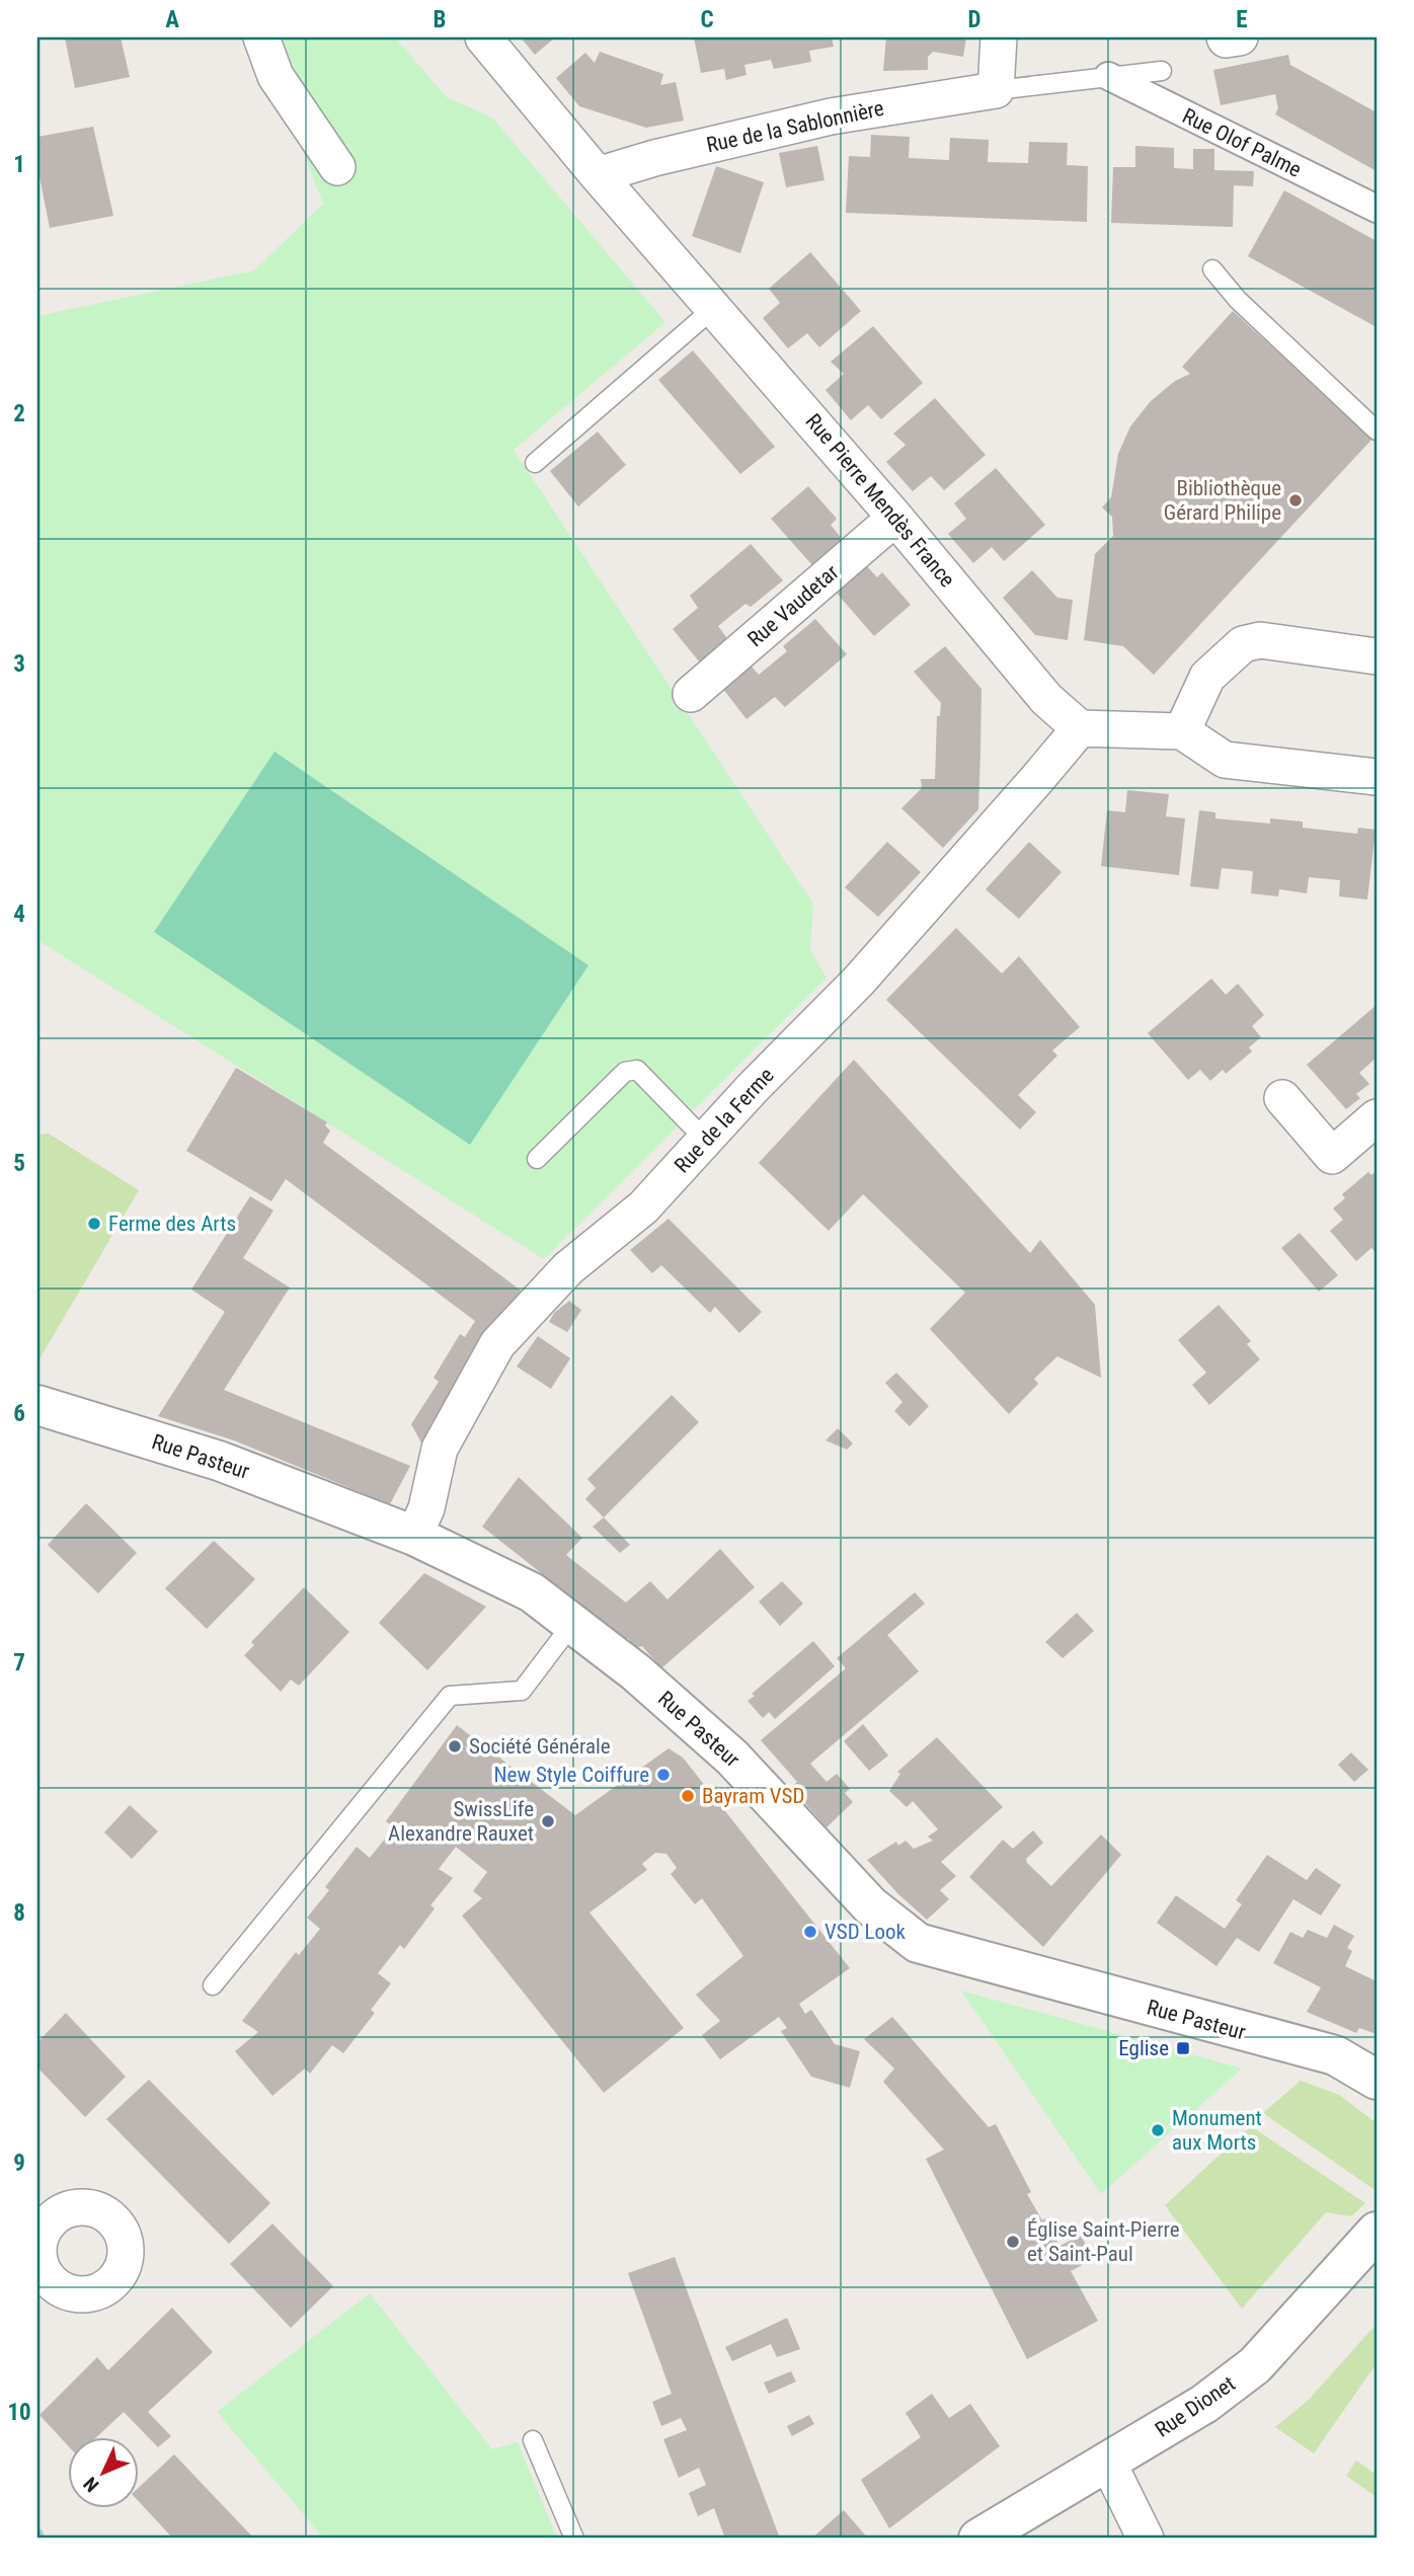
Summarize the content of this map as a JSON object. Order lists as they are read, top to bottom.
{
  "streets": {
    "street": [
      "Rue de la Sablonnière",
      "Rue Olof Palme",
      "Rue Pierre Mendès France",
      "Rue Vaudetar",
      "Rue de la Ferme",
      "Rue Pasteur",
      "Rue Dionet"
    ]
  },
  "crossings": [
    ["Rue de la Sablonnière", "Rue Olof Palme"],
    ["Rue de la Sablonnière", "Rue Pierre Mendès France"],
    ["Rue Pierre Mendès France", "Rue Vaudetar"],
    ["Rue Pierre Mendès France", "Rue de la Ferme"],
    ["Rue de la Ferme", "Rue Pasteur"]
  ],
  "places": {
    "other": [
      "Bibliothèque Gérard Philipe",
      "Ferme des Arts",
      "Société Générale",
      "New Style Coiffure",
      "Bayram VSD",
      "SwissLife Alexandre Rauxet",
      "VSD Look",
      "Monument aux Morts",
      "Église Saint-Pierre et Saint-Paul"
    ],
    "transit": ["Eglise"]
  },
  "north": "bottom left",
  "grid": {
    "columns": [
      "A",
      "B",
      "C",
      "D",
      "E"
    ],
    "rows": [
      "1",
      "2",
      "3",
      "4",
      "5",
      "6",
      "7",
      "8",
      "9",
      "10"
    ]
  }
}
